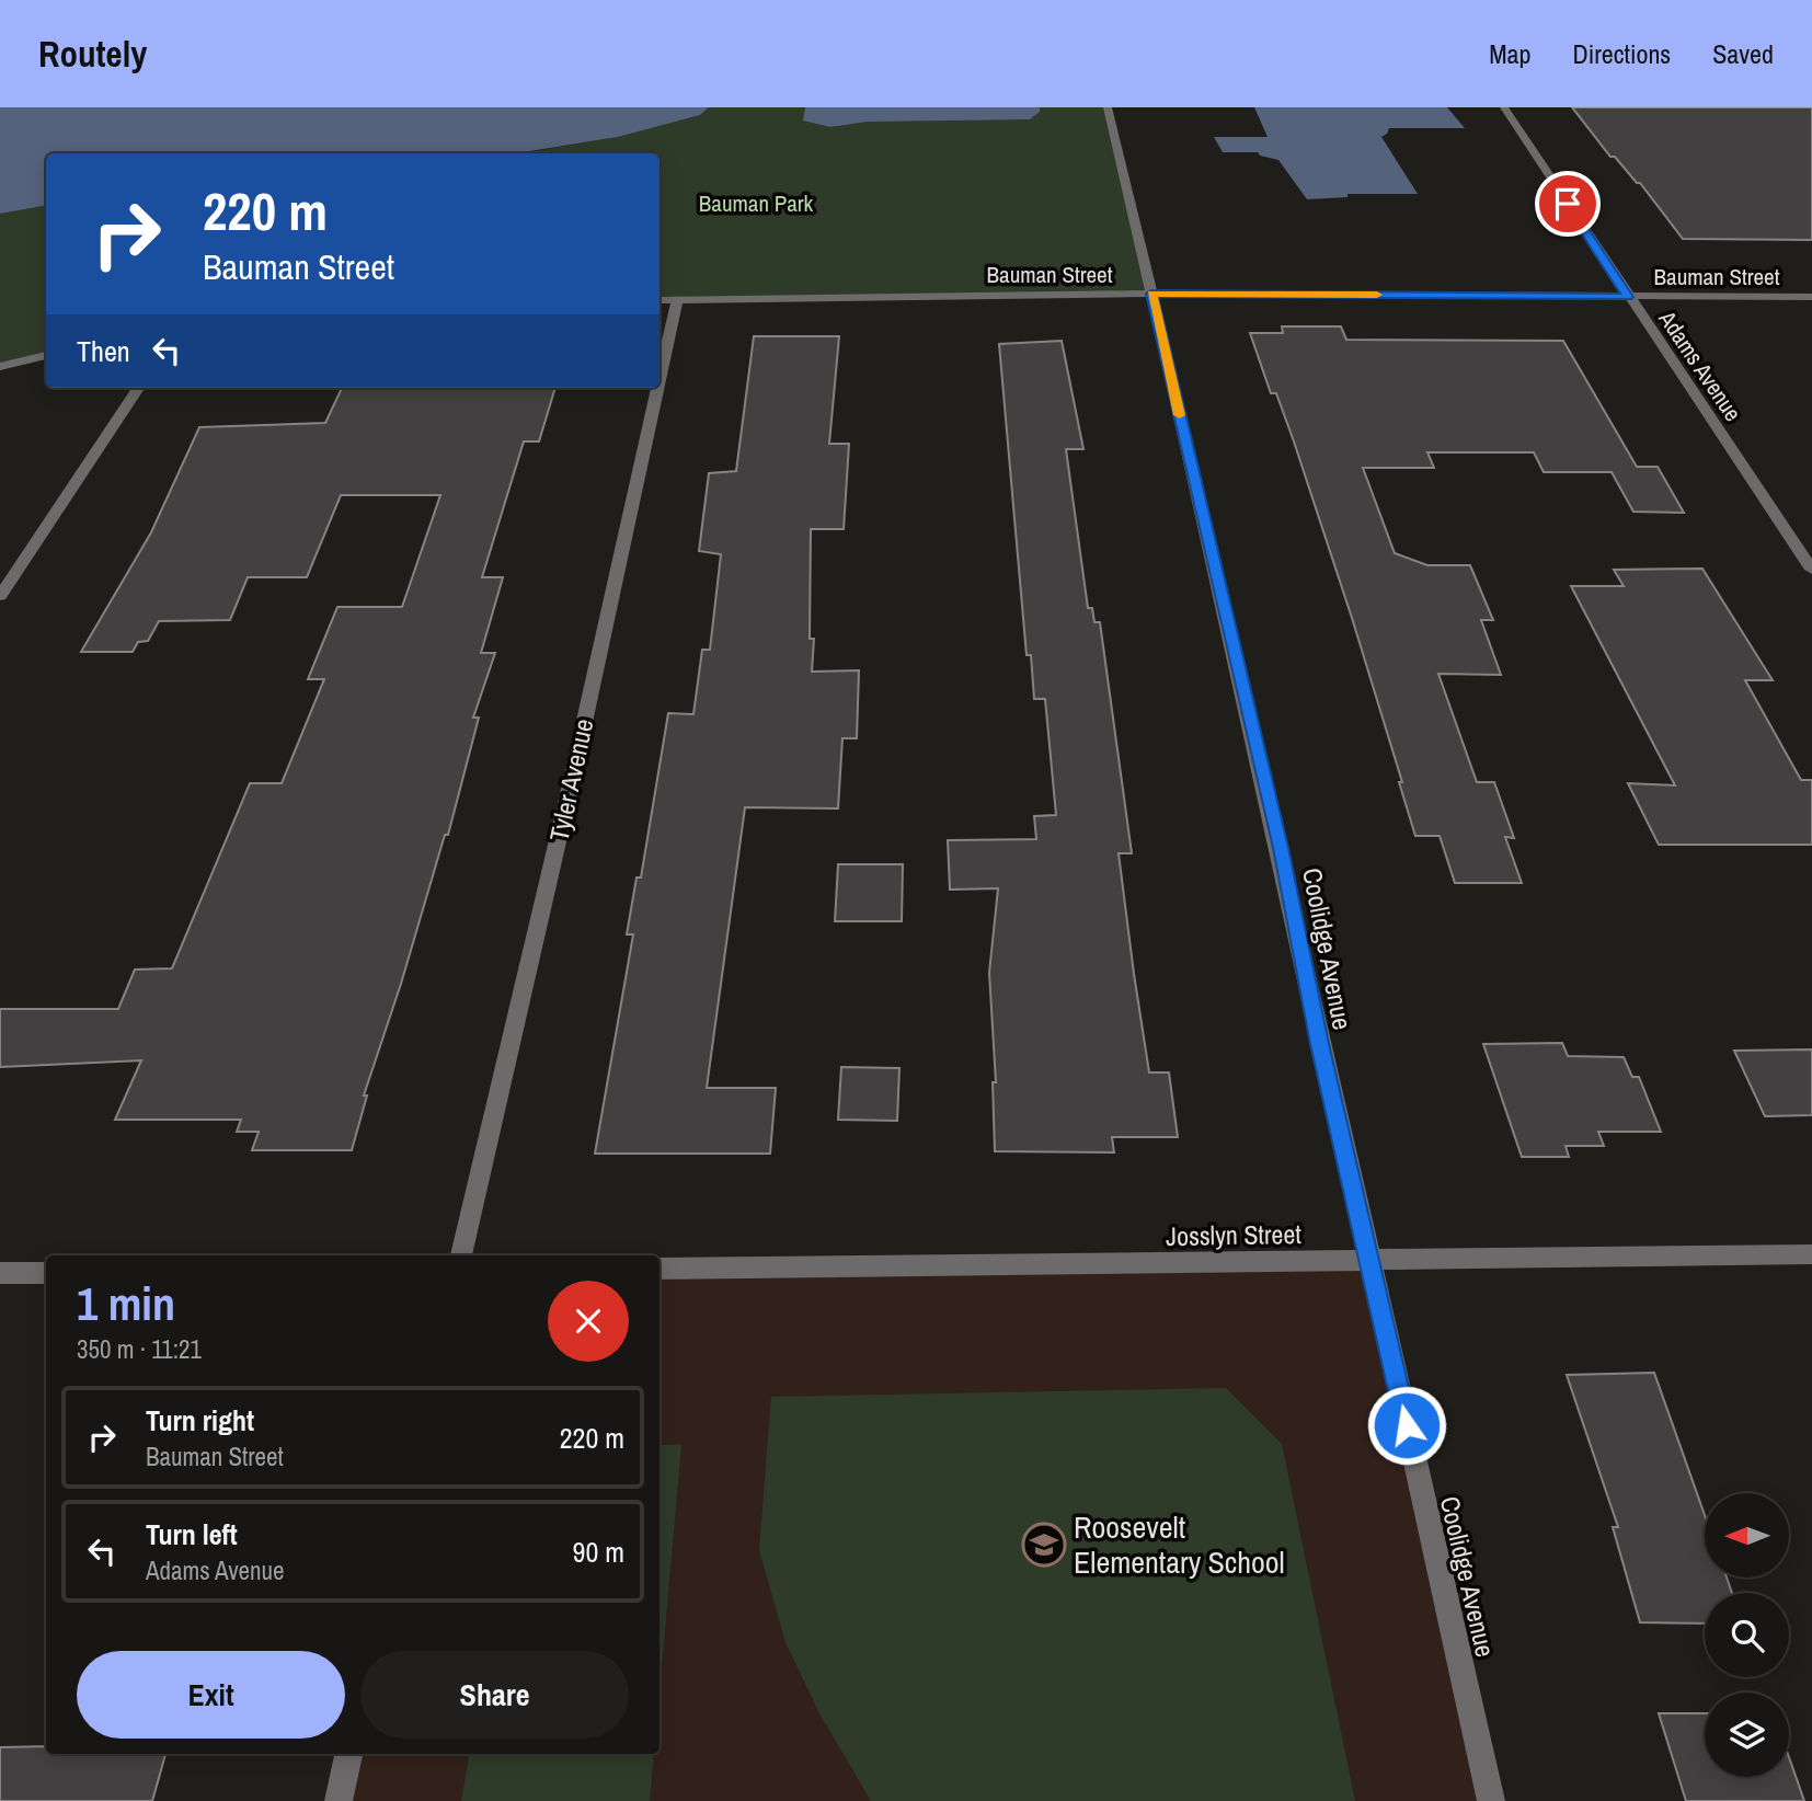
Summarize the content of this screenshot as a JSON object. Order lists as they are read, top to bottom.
{
  "streets": {
    "street": [
      "Bauman Street",
      "Adams Avenue",
      "Tyler Avenue",
      "Coolidge Avenue",
      "Josslyn Street"
    ]
  },
  "crossings": [
    ["Bauman Street", "Adams Avenue"],
    ["Bauman Street", "Tyler Avenue"],
    ["Bauman Street", "Coolidge Avenue"],
    ["Coolidge Avenue", "Josslyn Street"]
  ],
  "parks": ["Bauman Park"],
  "places": {
    "school or university": ["Roosevelt Elementary School"]
  },
  "north": "left",
  "page": {
    "header": "Routely",
    "nav": ["Map", "Directions", "Saved"],
    "turn": ["220 m", "Bauman Street"],
    "then": "Then",
    "heading": ["1 min", "350 m · 11:21"],
    "list": [
      {
        "name": "Turn right",
        "note": "Bauman Street",
        "value": "220 m"
      },
      {
        "name": "Turn left",
        "note": "Adams Avenue",
        "value": "90 m"
      }
    ],
    "buttons": ["Exit", "Share"]
  }
}
